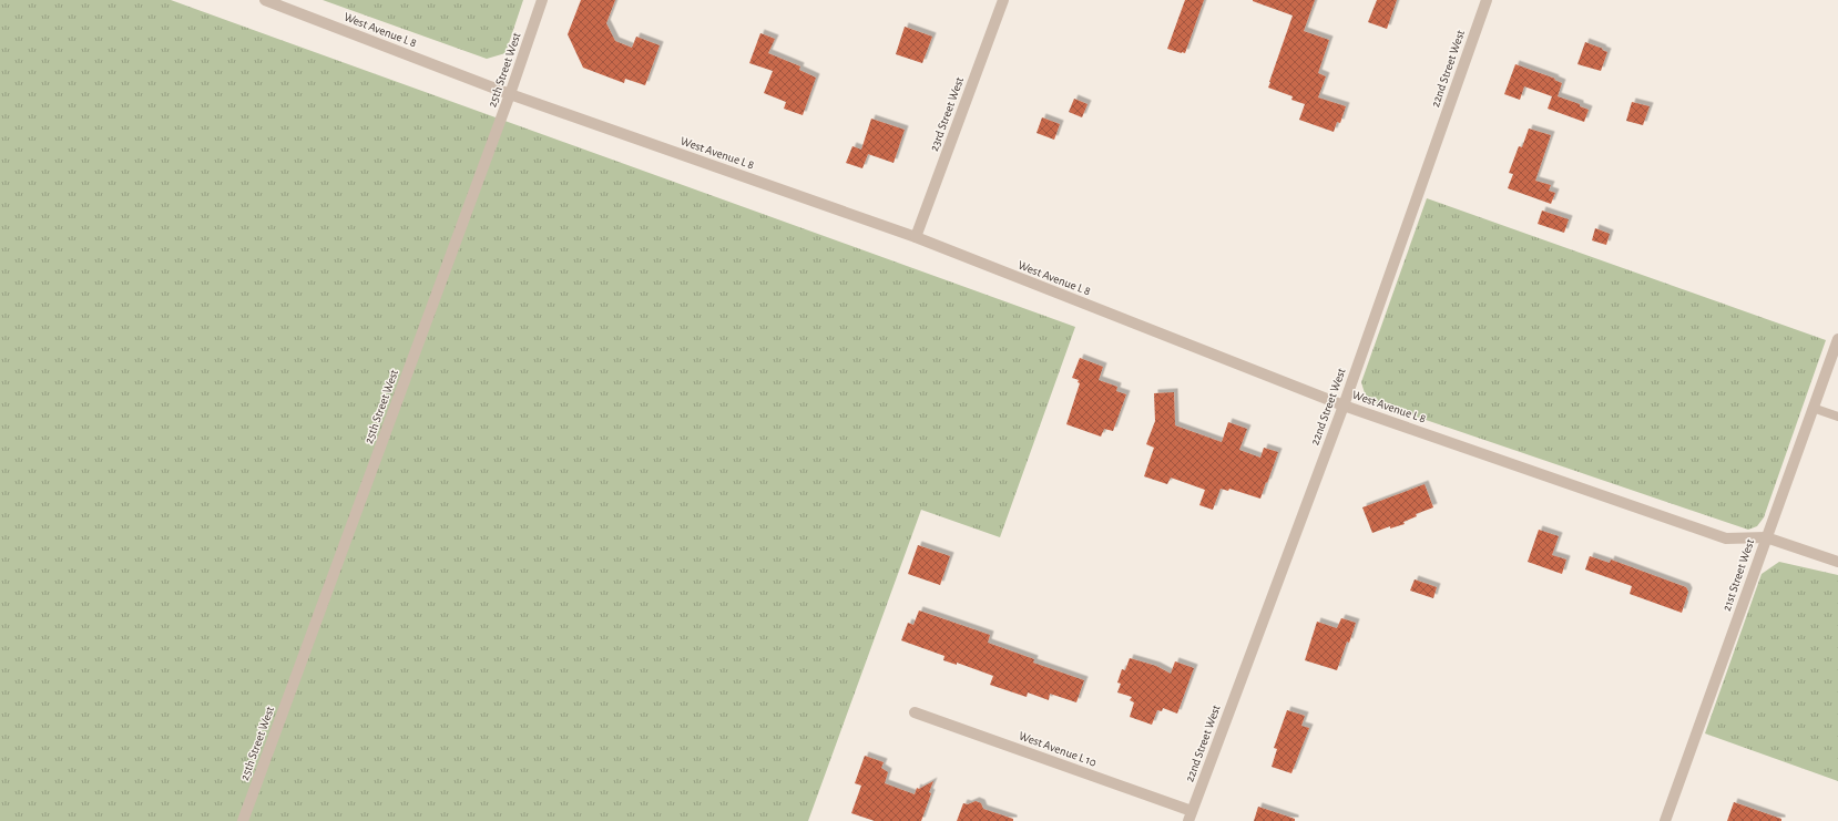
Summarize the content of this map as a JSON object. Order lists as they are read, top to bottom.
{
  "streets": {
    "street": [
      "West Avenue L 8",
      "22nd Street West",
      "25th Street West",
      "23rd Street West",
      "21st Street West",
      "West Avenue L 10"
    ]
  },
  "crossings": [
    ["West Avenue L 8", "22nd Street West"],
    ["West Avenue L 8", "25th Street West"],
    ["West Avenue L 8", "23rd Street West"],
    ["West Avenue L 8", "21st Street West"],
    ["22nd Street West", "West Avenue L 10"]
  ]
}
